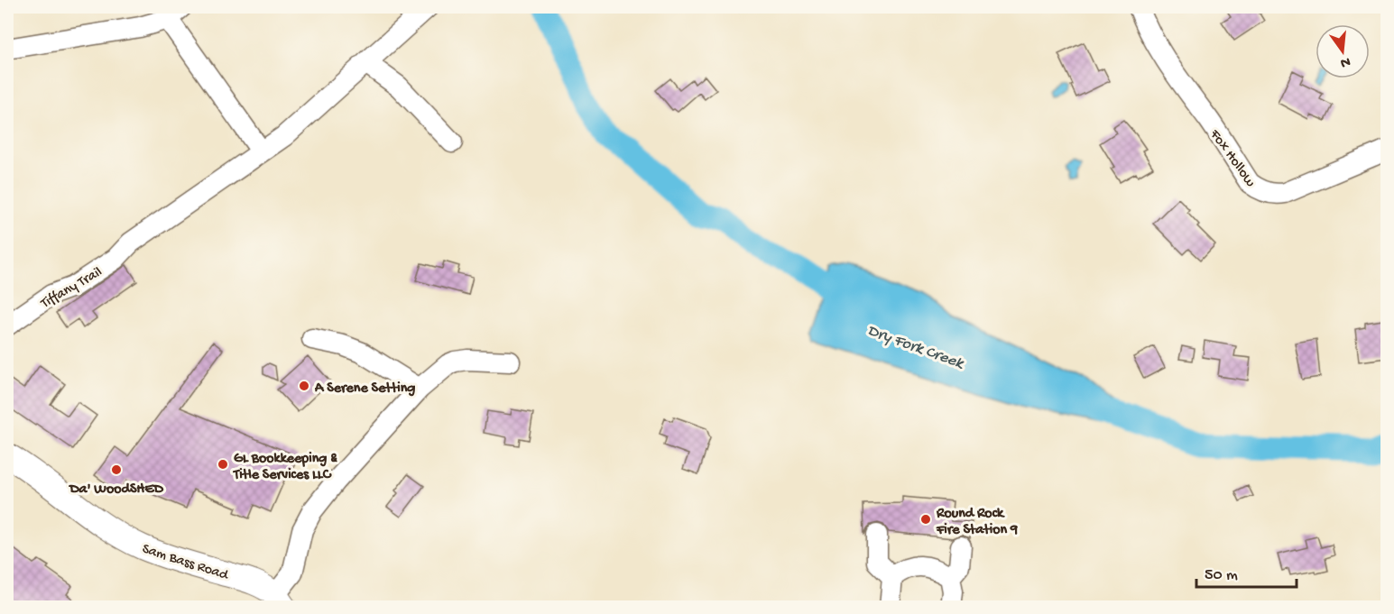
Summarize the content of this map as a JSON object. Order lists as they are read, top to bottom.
{
  "streets": {
    "main road": ["Sam Bass Road"],
    "street": ["Fox Hollow", "Tiffany Trail"]
  },
  "water": ["Dry Fork Creek"],
  "places": [
    "A Serene Setting",
    "GL Bookkeeping & Title Services LLC",
    "Da' WoodSHED",
    "Round Rock Fire Station 9"
  ],
  "scale_bar": "50 m",
  "north": "bottom"
}
